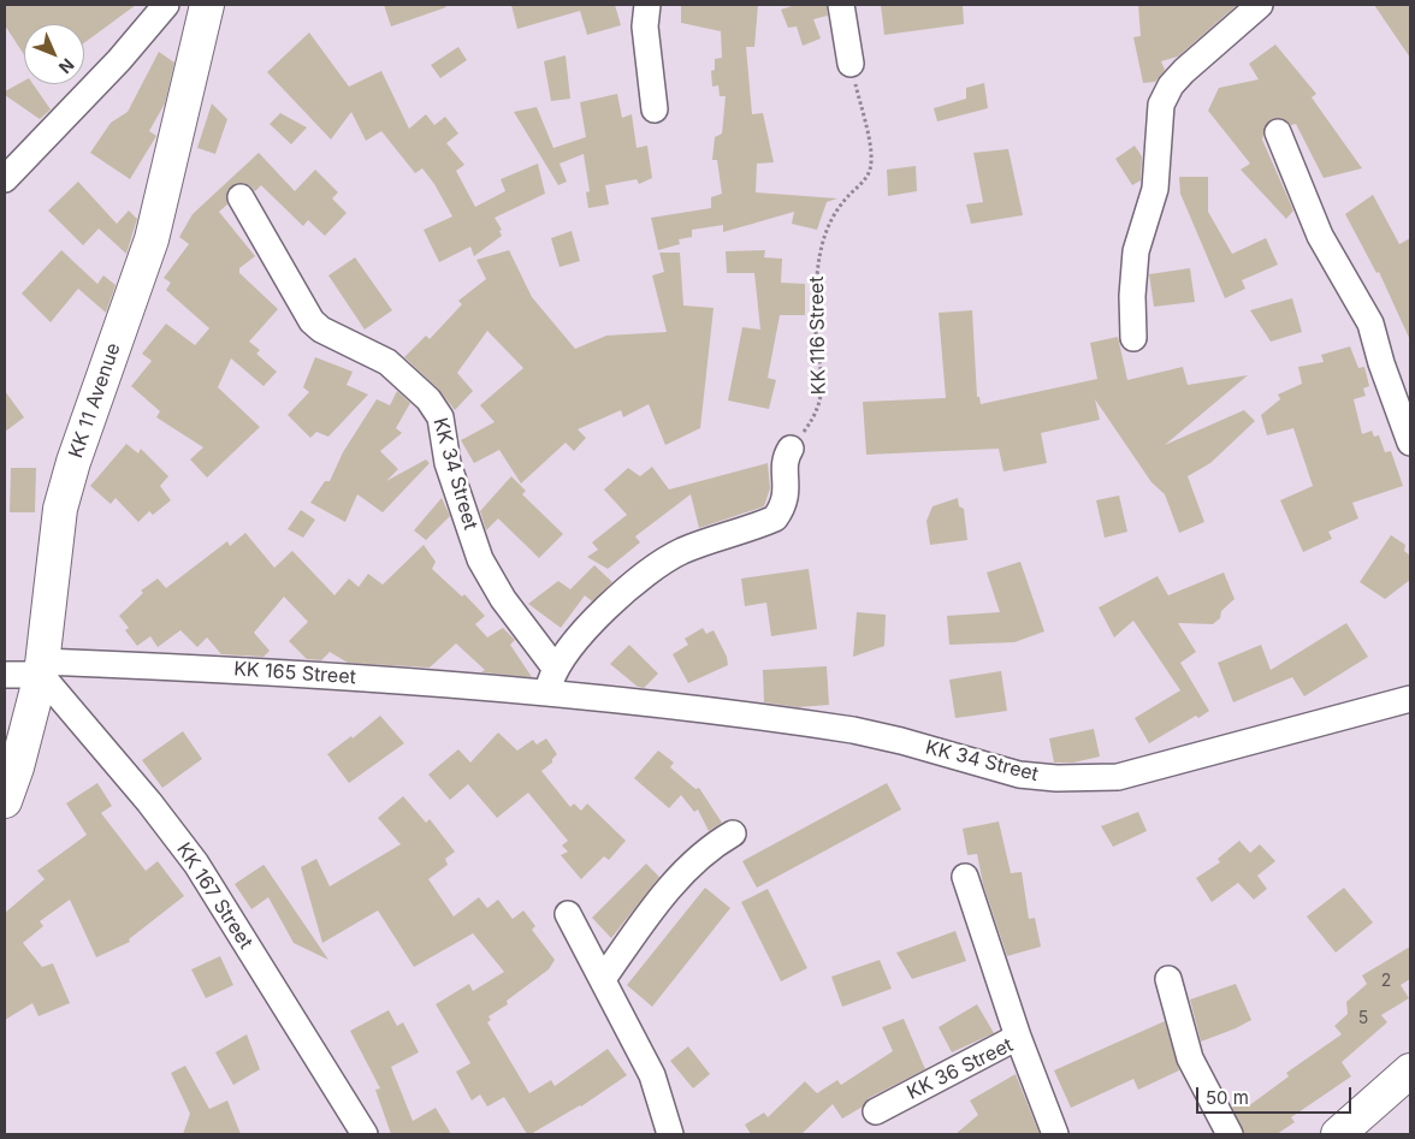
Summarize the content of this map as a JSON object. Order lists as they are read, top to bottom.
{
  "streets": {
    "main road": ["KK 11 Avenue"],
    "street": [
      "KK 34 Street",
      "KK 165 Street",
      "KK 167 Street",
      "KK 36 Street"
    ],
    "path": ["KK 116 Street"]
  },
  "crossings": [
    ["KK 11 Avenue", "KK 165 Street"],
    ["KK 11 Avenue", "KK 167 Street"],
    ["KK 34 Street", "KK 165 Street"],
    ["KK 165 Street", "KK 167 Street"]
  ],
  "house_numbers": ["2", "5"],
  "scale_bar": "50 m",
  "north": "bottom right"
}
